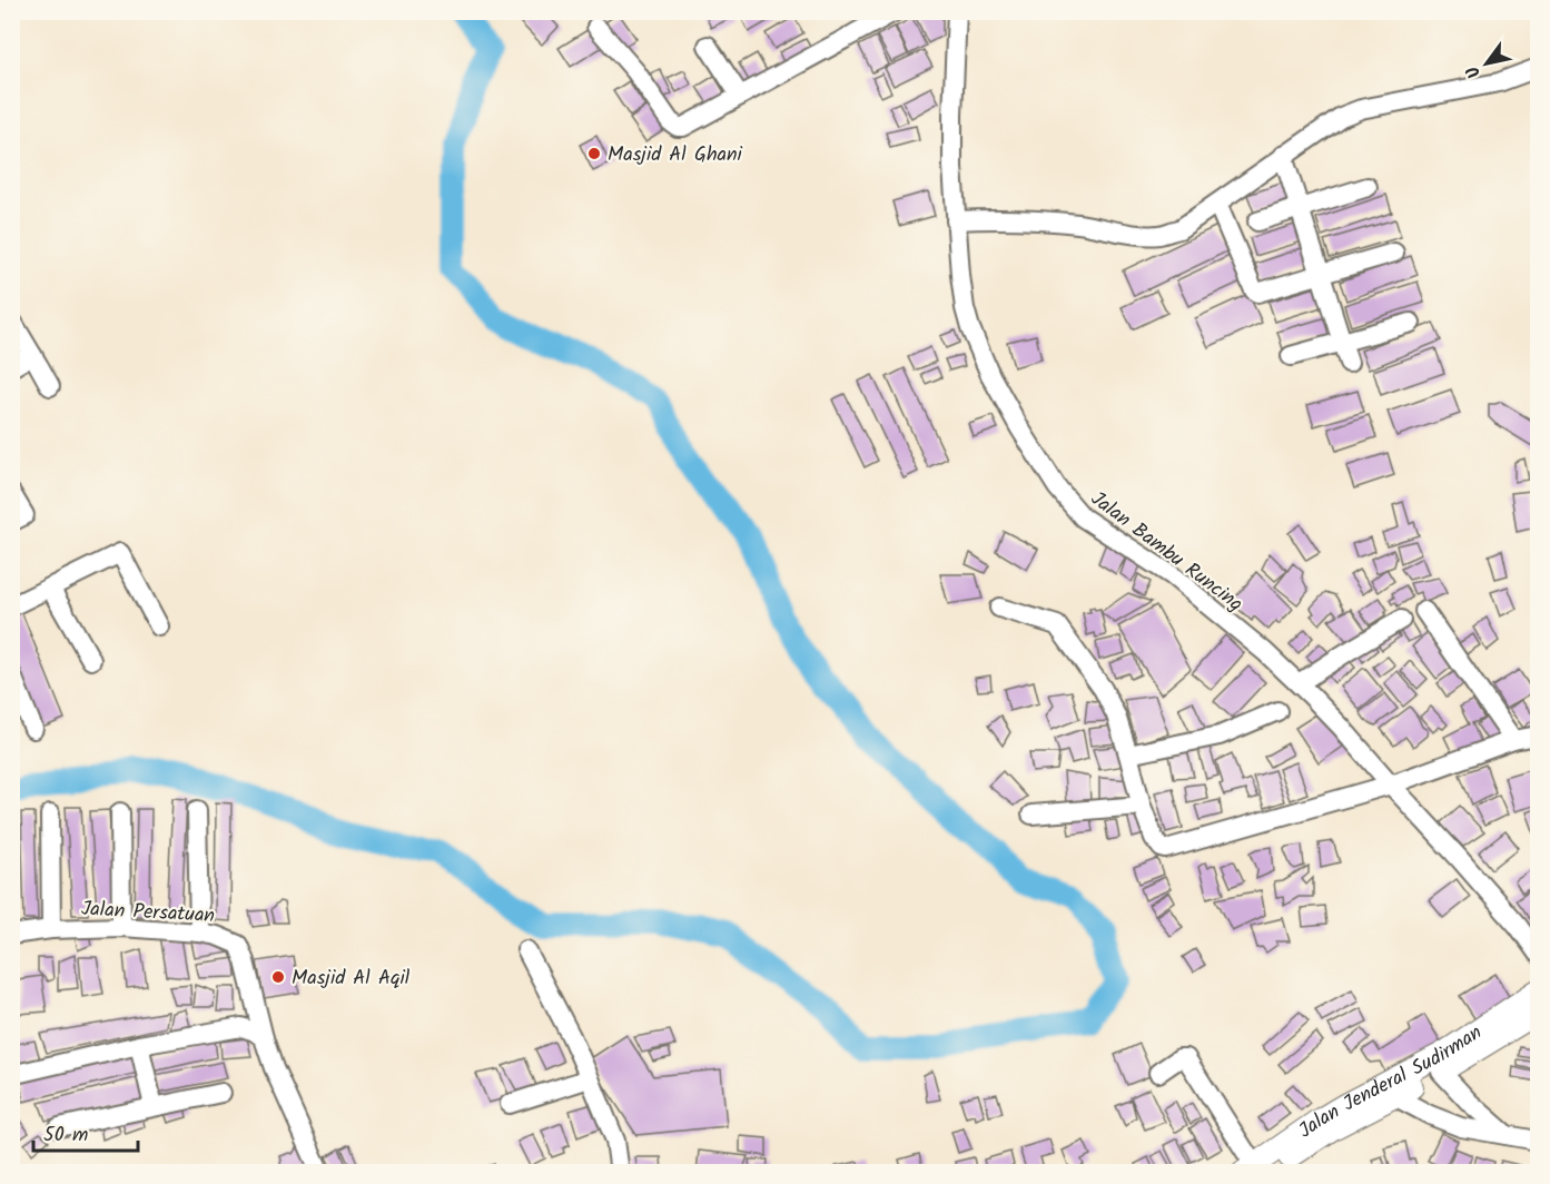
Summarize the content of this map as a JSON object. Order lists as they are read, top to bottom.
{
  "streets": {
    "main road": ["Jalan Jenderal Sudirman"],
    "street": ["Jalan Bambu Runcing", "Jalan Persatuan"]
  },
  "places": ["Masjid Al Ghani", "Masjid Al Aqil"],
  "scale_bar": "50 m",
  "north": "bottom left"
}
